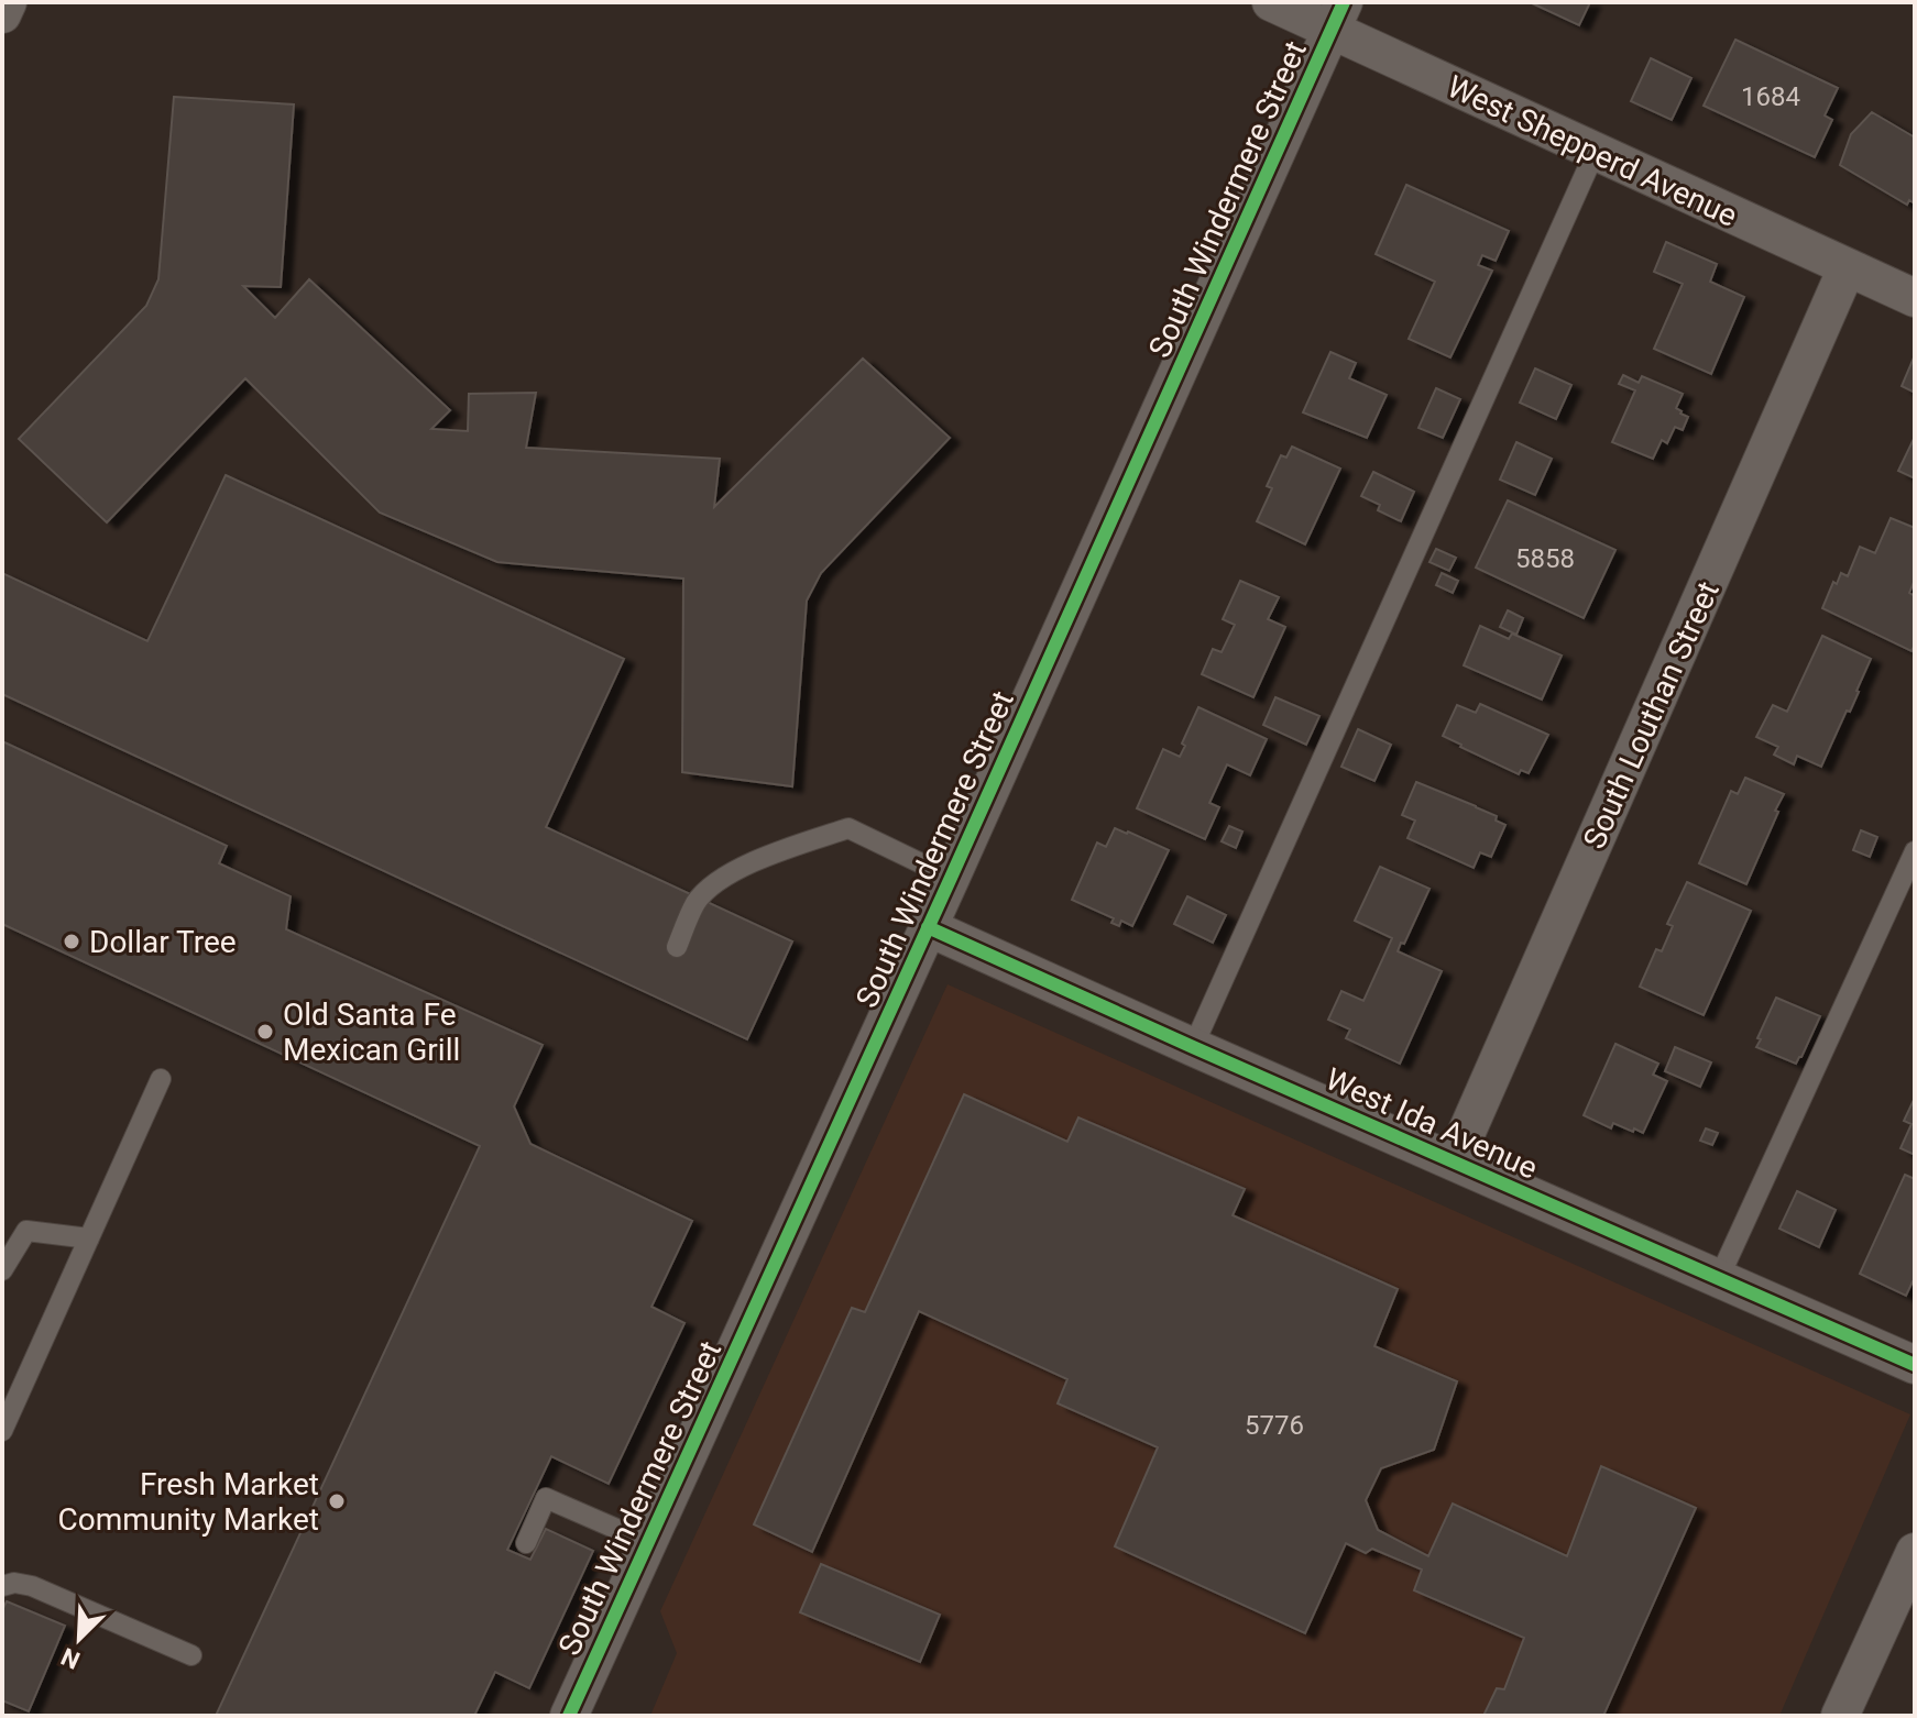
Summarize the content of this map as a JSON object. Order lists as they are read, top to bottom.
{
  "streets": {
    "street": [
      "West Shepperd Avenue",
      "South Windermere Street",
      "South Louthan Street",
      "West Ida Avenue"
    ]
  },
  "crossings": [
    ["West Shepperd Avenue", "South Windermere Street"],
    ["West Shepperd Avenue", "South Louthan Street"],
    ["South Windermere Street", "West Ida Avenue"],
    ["South Louthan Street", "West Ida Avenue"]
  ],
  "places": ["Dollar Tree", "Old Santa Fe Mexican Grill", "Fresh Market Community Market"],
  "house_numbers": ["1684", "5858", "5776"],
  "north": "bottom left"
}
